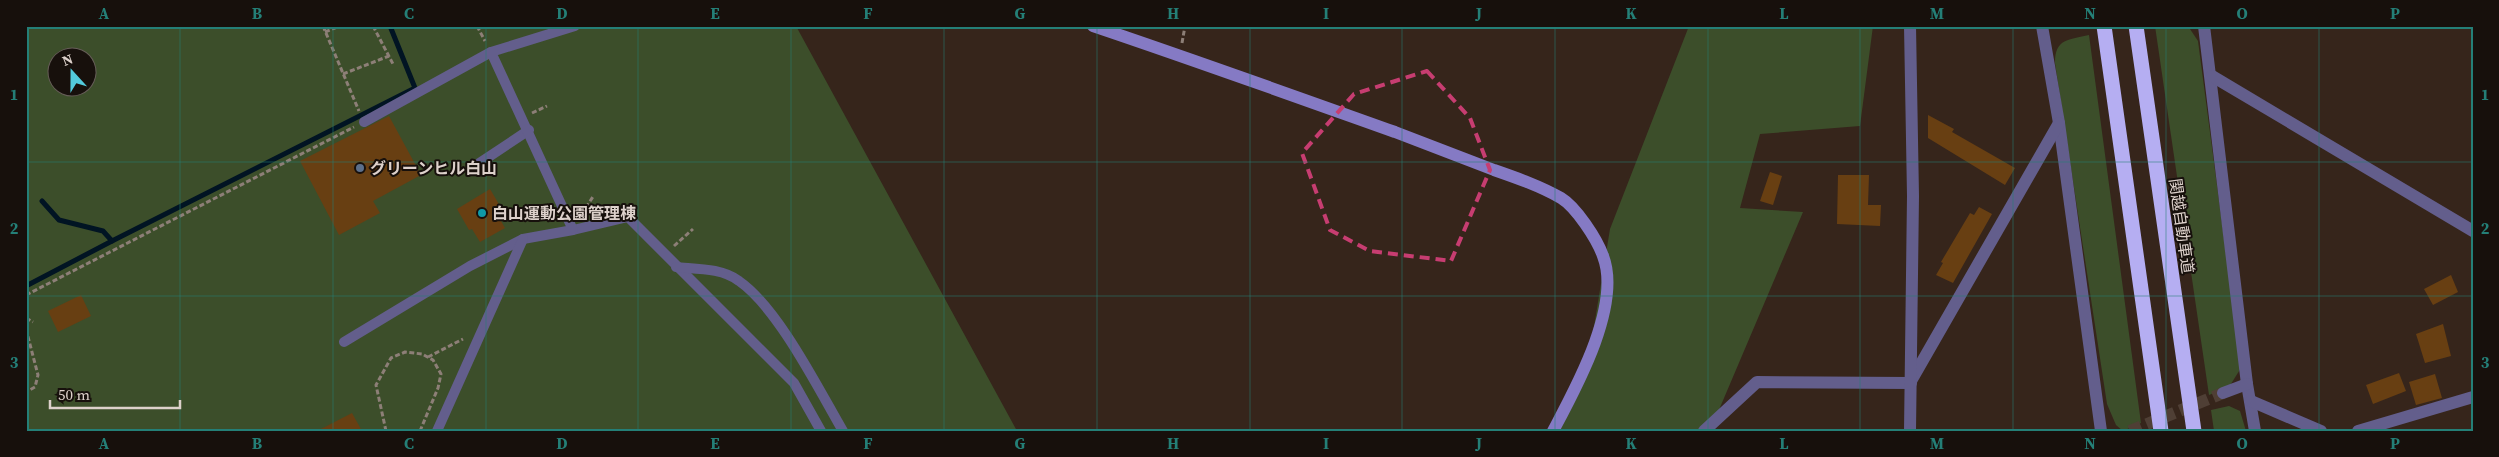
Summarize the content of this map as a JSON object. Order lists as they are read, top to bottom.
{
  "streets": {
    "highway": ["関越自動車道"]
  },
  "places": ["グリーンヒル白山", "白山運動公園管理棟"],
  "scale_bar": "50 m",
  "north": "top",
  "grid": {
    "columns": [
      "A",
      "B",
      "C",
      "D",
      "E",
      "F",
      "G",
      "H",
      "I",
      "J",
      "K",
      "L",
      "M",
      "N",
      "O",
      "P"
    ],
    "rows": ["1", "2", "3"]
  }
}
